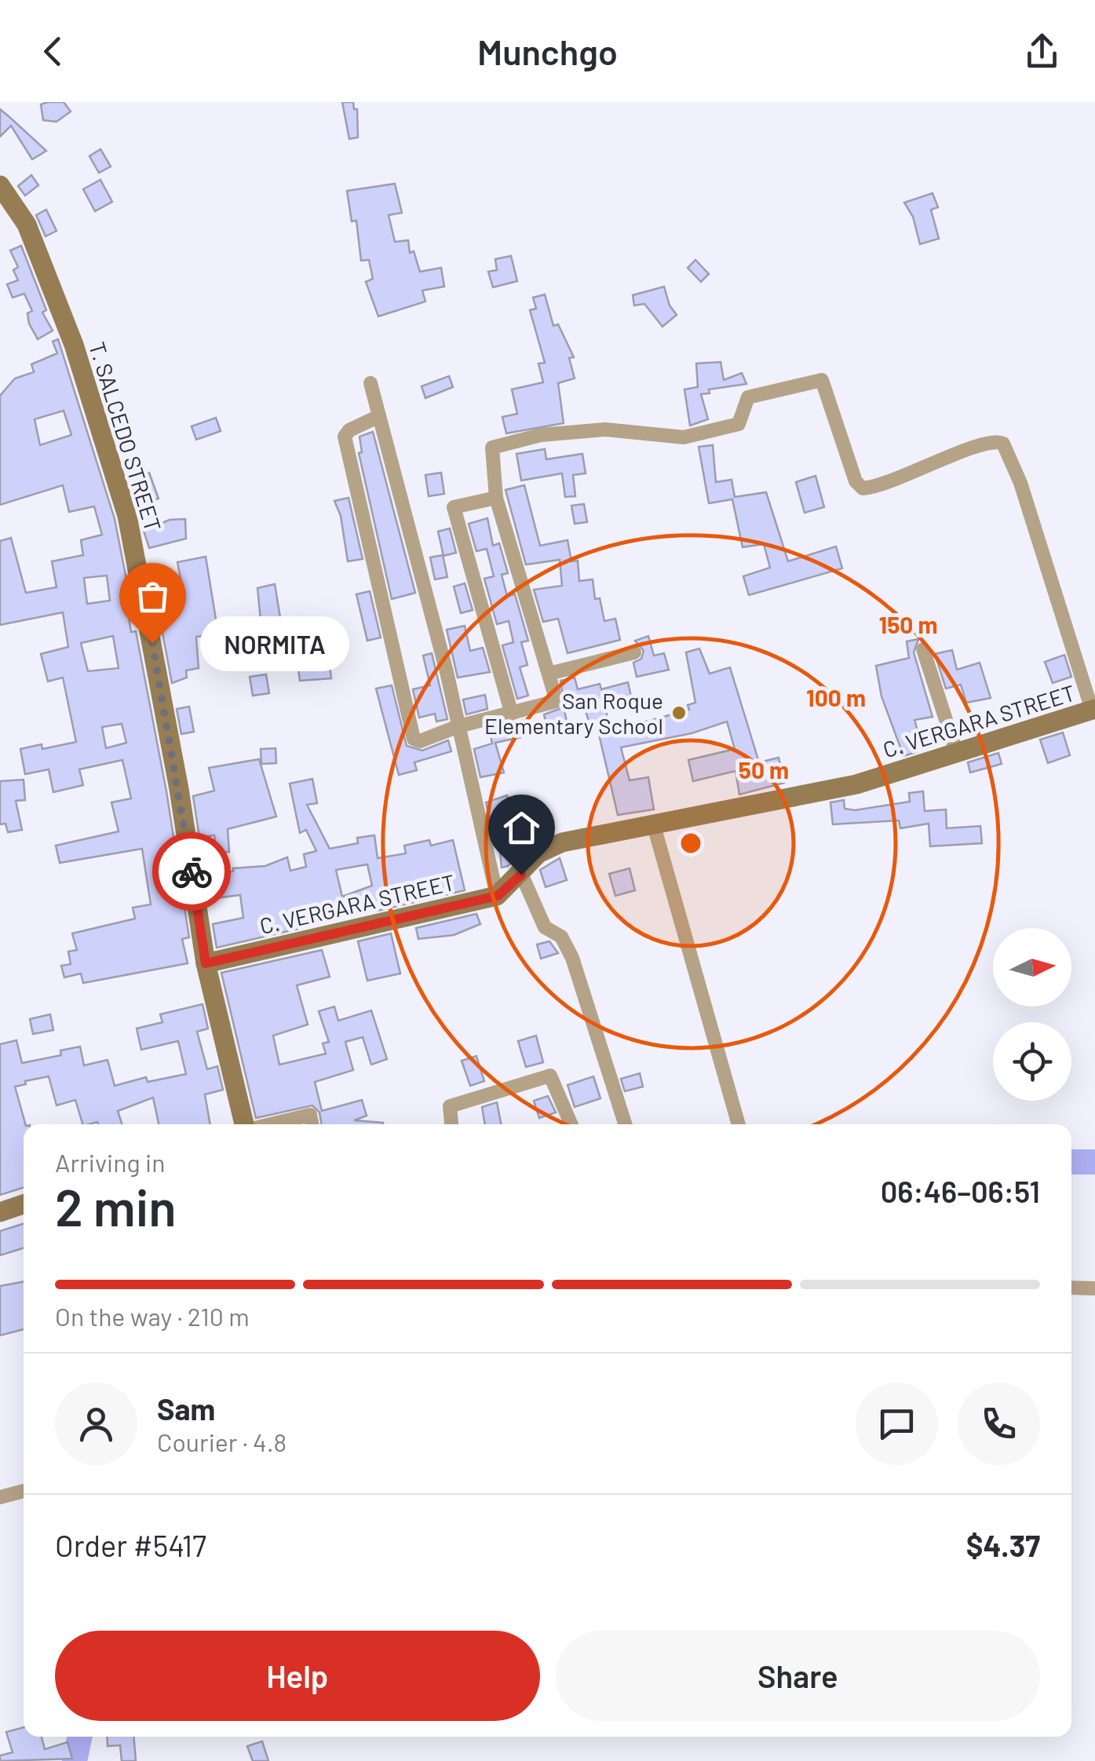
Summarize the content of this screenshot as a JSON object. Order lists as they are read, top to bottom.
{
  "streets": {
    "street": ["T. SALCEDO STREET", "C. VERGARA STREET"]
  },
  "crossings": [
    ["T. SALCEDO STREET", "C. VERGARA STREET"]
  ],
  "places": ["NORMITA", "San Roque Elementary School"],
  "north": "right",
  "page": {
    "header": "Munchgo",
    "bubble": "NORMITA",
    "heading": ["2 min", "Arriving in", "06:46–06:51"],
    "panel": [
      "Sam",
      "Courier · 4.8",
      "Order #5417",
      "$4.37"
    ],
    "bar": "On the way · 210 m",
    "buttons": ["Help", "Share"]
  },
  "rings": ["150 m", "100 m", "50 m"]
}
